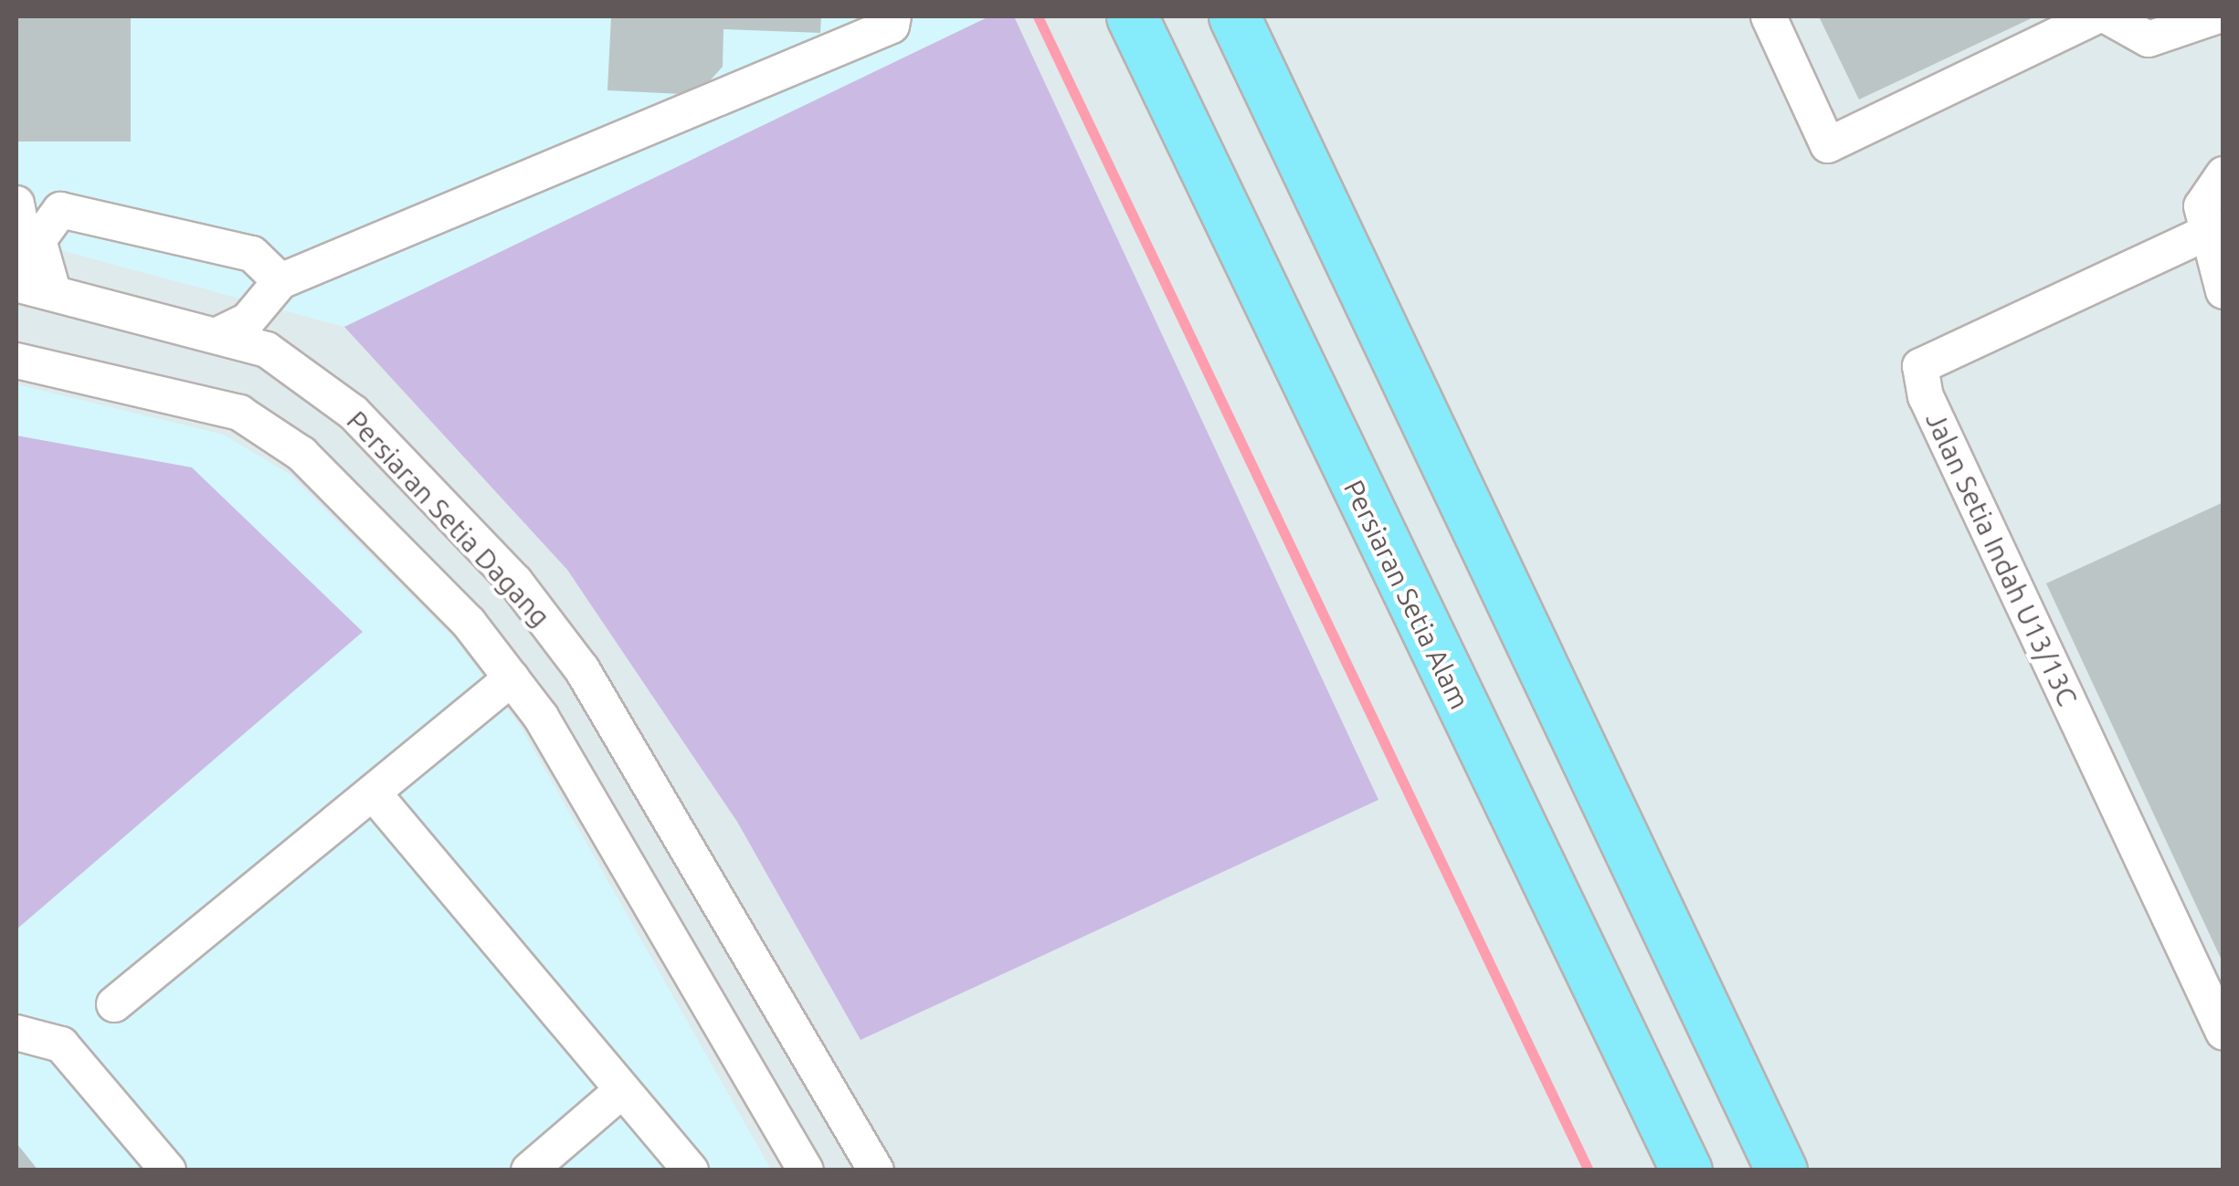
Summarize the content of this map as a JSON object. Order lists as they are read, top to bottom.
{
  "streets": {
    "highway": ["Persiaran Setia Alam"],
    "street": ["Persiaran Setia Dagang", "Jalan Setia Indah U13/13C"]
  }
}
